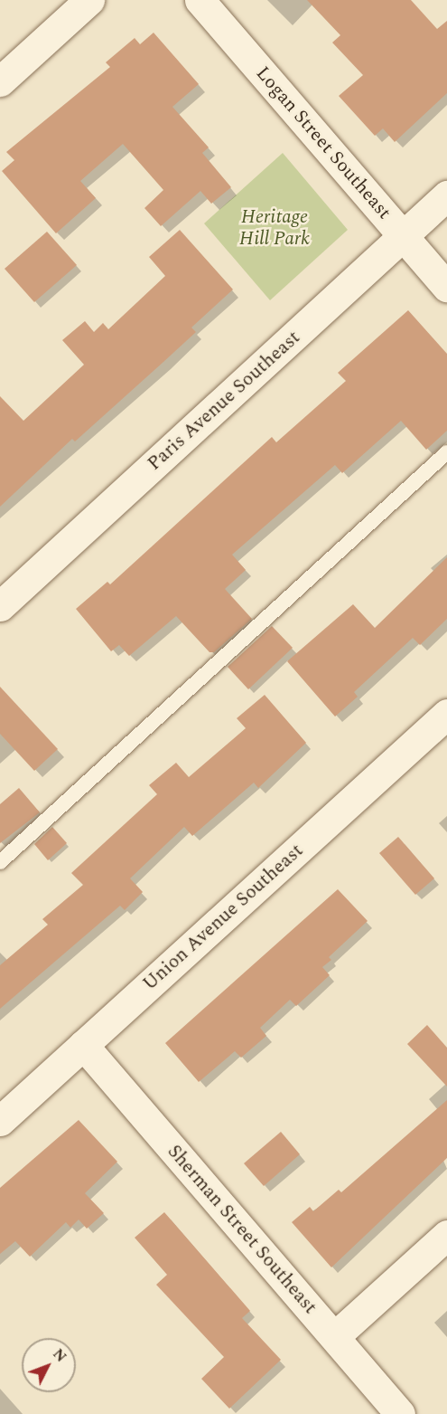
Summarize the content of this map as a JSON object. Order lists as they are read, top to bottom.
{
  "streets": {
    "street": [
      "Logan Street Southeast",
      "Paris Avenue Southeast",
      "Union Avenue Southeast",
      "Sherman Street Southeast"
    ]
  },
  "crossings": [
    ["Logan Street Southeast", "Paris Avenue Southeast"],
    ["Union Avenue Southeast", "Sherman Street Southeast"]
  ],
  "parks": ["Heritage Hill Park"],
  "north": "top right"
}
